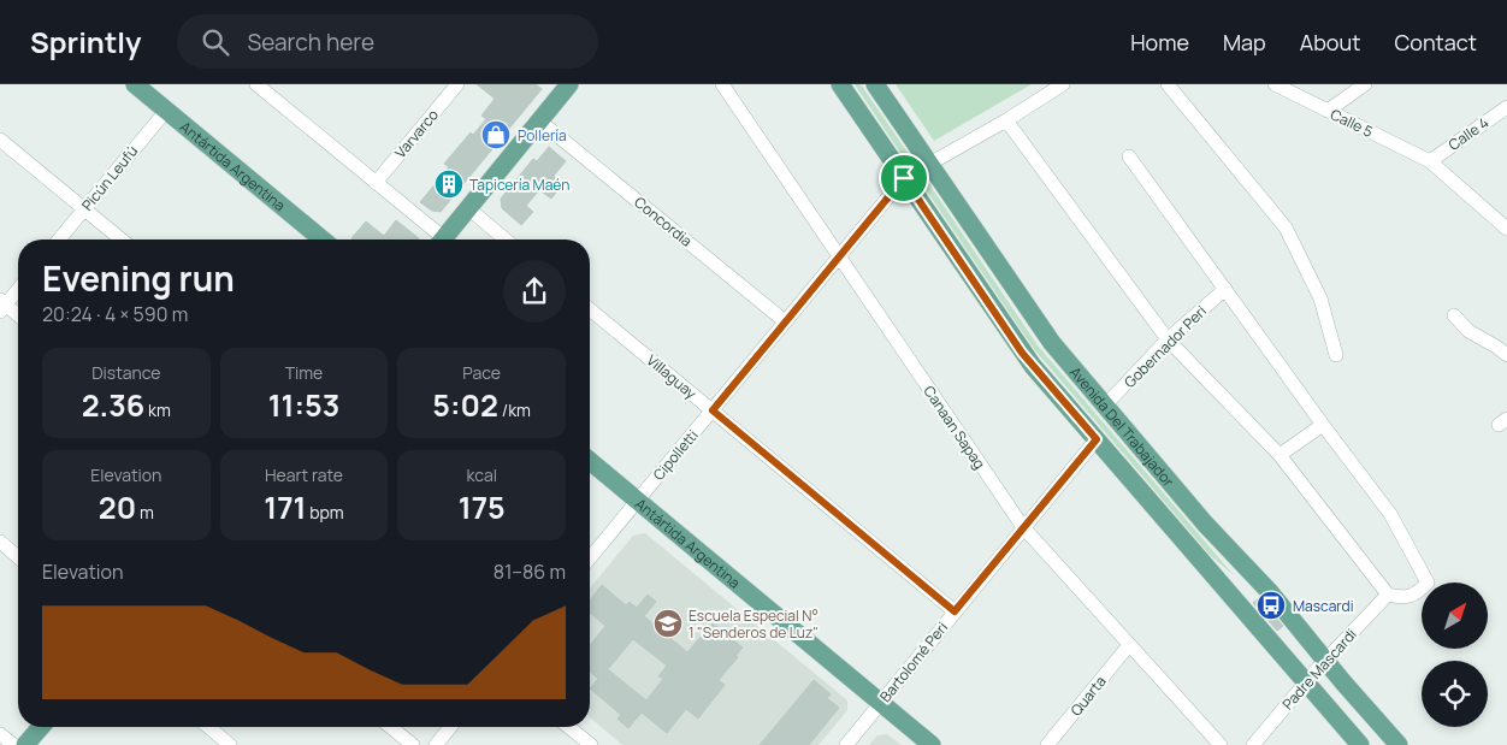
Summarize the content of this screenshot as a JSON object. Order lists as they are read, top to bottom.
{
  "streets": {
    "main road": ["Antártida Argentina", "Avenida Del Trabajador"],
    "street": [
      "Calle 5",
      "Varvarco",
      "Calle 4",
      "Picún Leufú",
      "Concordia",
      "Gobernador Peri",
      "Villaguay",
      "Canaan Sapag",
      "Cipolletti",
      "Bartolomé Peri",
      "Padre Mascardi",
      "Quarta"
    ]
  },
  "crossings": [
    ["Calle 5", "Calle 4"],
    ["Antártida Argentina", "Picún Leufú"],
    ["Antártida Argentina", "Cipolletti"],
    ["Antártida Argentina", "Bartolomé Peri"],
    ["Concordia", "Cipolletti"],
    ["Gobernador Peri", "Avenida Del Trabajador"],
    ["Villaguay", "Cipolletti"],
    ["Villaguay", "Bartolomé Peri"],
    ["Avenida Del Trabajador", "Cipolletti"],
    ["Avenida Del Trabajador", "Bartolomé Peri"],
    ["Avenida Del Trabajador", "Padre Mascardi"],
    ["Canaan Sapag", "Cipolletti"],
    ["Canaan Sapag", "Bartolomé Peri"],
    ["Canaan Sapag", "Quarta"]
  ],
  "places": {
    "shop": ["Pollería"],
    "building": ["Tapicería Maén"],
    "bus stop": ["Mascardi"],
    "school or university": ["Escuela Especial N° 1 \"Senderos de Luz\""]
  },
  "north": "top right",
  "page": {
    "header": "Sprintly",
    "search": "Search here",
    "nav": [
      "Home",
      "Map",
      "About",
      "Contact"
    ],
    "heading": ["Evening run", "20:24 · 4 × 590 m"],
    "stats": [
      ["Distance", "2.36 km"],
      ["Time", "11:53"],
      ["Pace", "5:02 /km"],
      ["Elevation", "20 m"],
      ["Heart rate", "171 bpm"],
      ["kcal", "175"]
    ],
    "chart": ["Elevation", "81–86 m"]
  }
}
